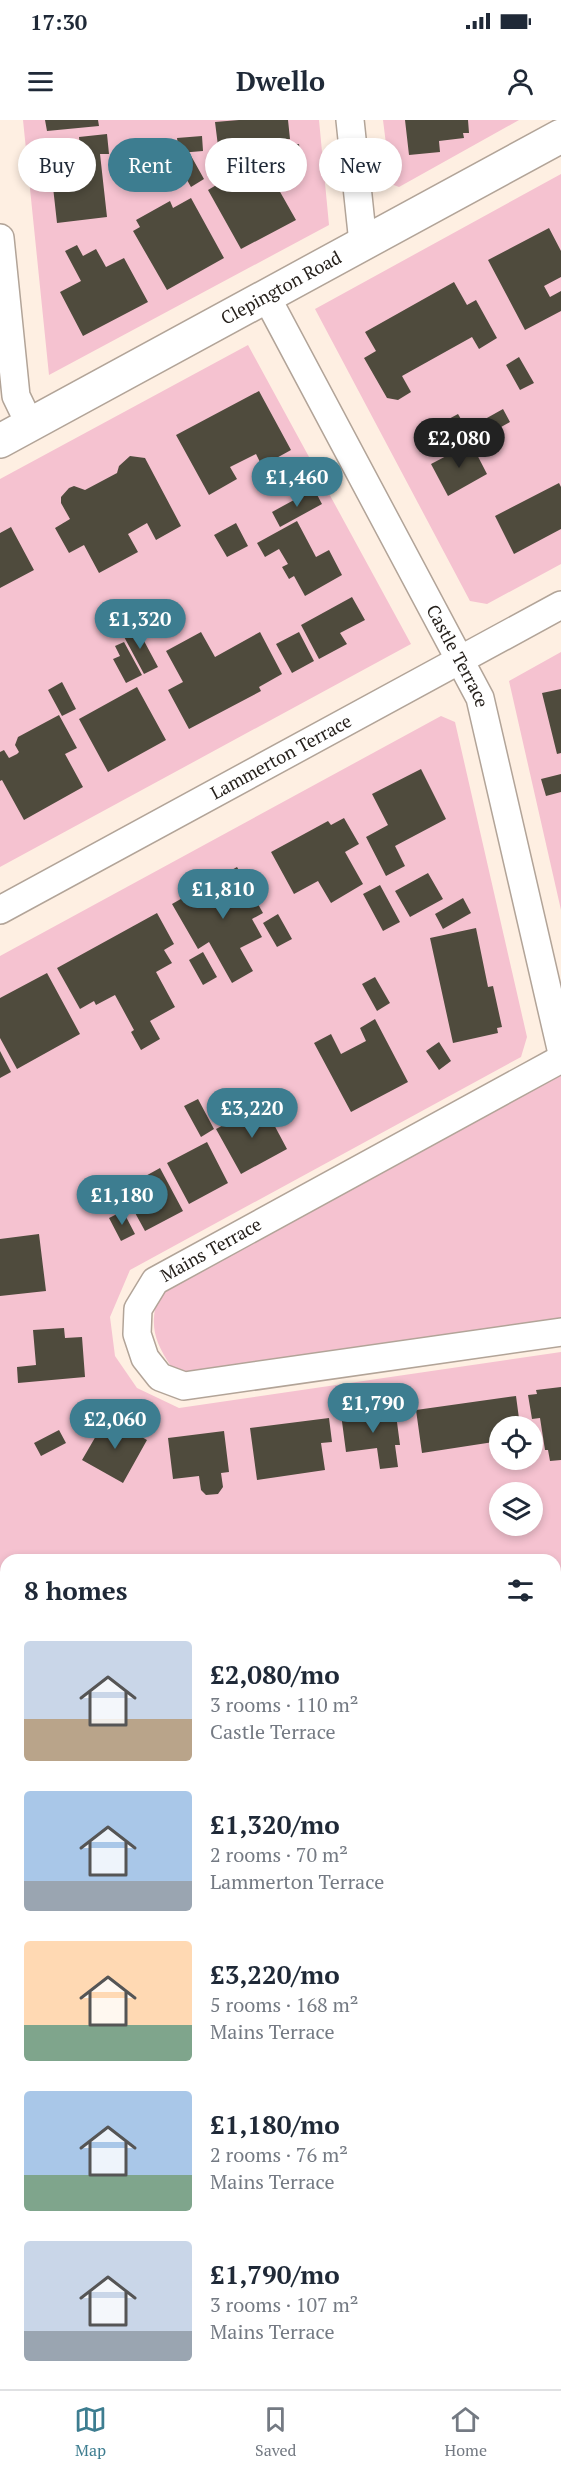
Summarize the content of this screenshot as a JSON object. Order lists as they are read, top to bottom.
{
  "streets": {
    "street": [
      "Clepington Road",
      "Castle Terrace",
      "Lammerton Terrace",
      "Mains Terrace"
    ]
  },
  "crossings": [
    ["Clepington Road", "Castle Terrace"],
    ["Castle Terrace", "Lammerton Terrace"]
  ],
  "page": {
    "status": "17:30",
    "header": "Dwello",
    "chip": [
      "Buy",
      "Rent",
      "Filters",
      "New"
    ],
    "price": [
      "£2,080",
      "£1,460",
      "£1,320",
      "£1,810",
      "£3,220",
      "£1,180",
      "£1,790",
      "£2,060"
    ],
    "heading": "8 homes",
    "list": [
      {
        "name": "£2,080/mo",
        "note": "3 rooms · 110 m² · Castle Terrace"
      },
      {
        "name": "£1,320/mo",
        "note": "2 rooms · 70 m² · Lammerton Terrace"
      },
      {
        "name": "£3,220/mo",
        "note": "5 rooms · 168 m² · Mains Terrace"
      },
      {
        "name": "£1,180/mo",
        "note": "2 rooms · 76 m² · Mains Terrace"
      },
      {
        "name": "£1,790/mo",
        "note": "3 rooms · 107 m² · Mains Terrace"
      }
    ],
    "tabs": ["Map", "Saved", "Home"]
  }
}
